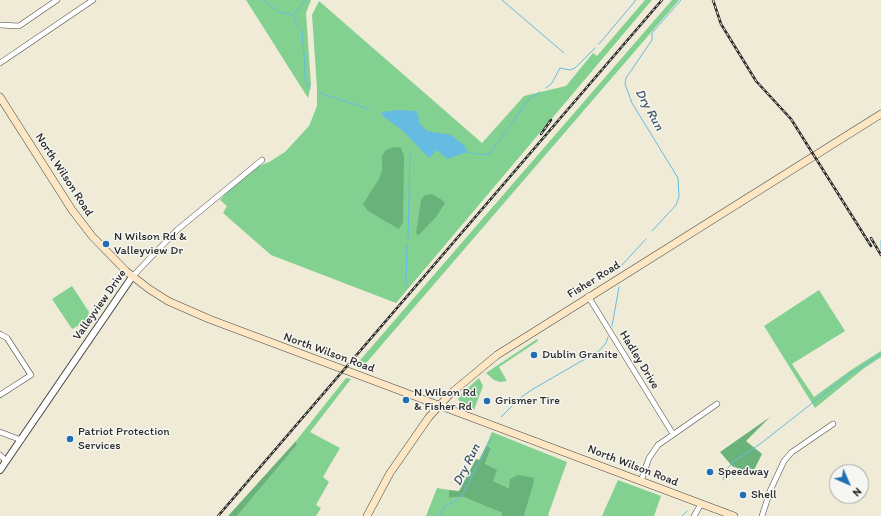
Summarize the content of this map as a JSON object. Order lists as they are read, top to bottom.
{
  "streets": {
    "main road": ["North Wilson Road", "Fisher Road"],
    "street": ["Valleyview Drive", "Hadley Drive"]
  },
  "crossings": [
    ["North Wilson Road", "Fisher Road"],
    ["North Wilson Road", "Valleyview Drive"],
    ["Fisher Road", "Hadley Drive"]
  ],
  "water": ["Dry Run"],
  "places": [
    "N Wilson Rd & Valleyview Dr",
    "Dublin Granite",
    "N Wilson Rd & Fisher Rd",
    "Grismer Tire",
    "Patriot Protection Services",
    "Speedway",
    "Shell"
  ],
  "north": "bottom right"
}
